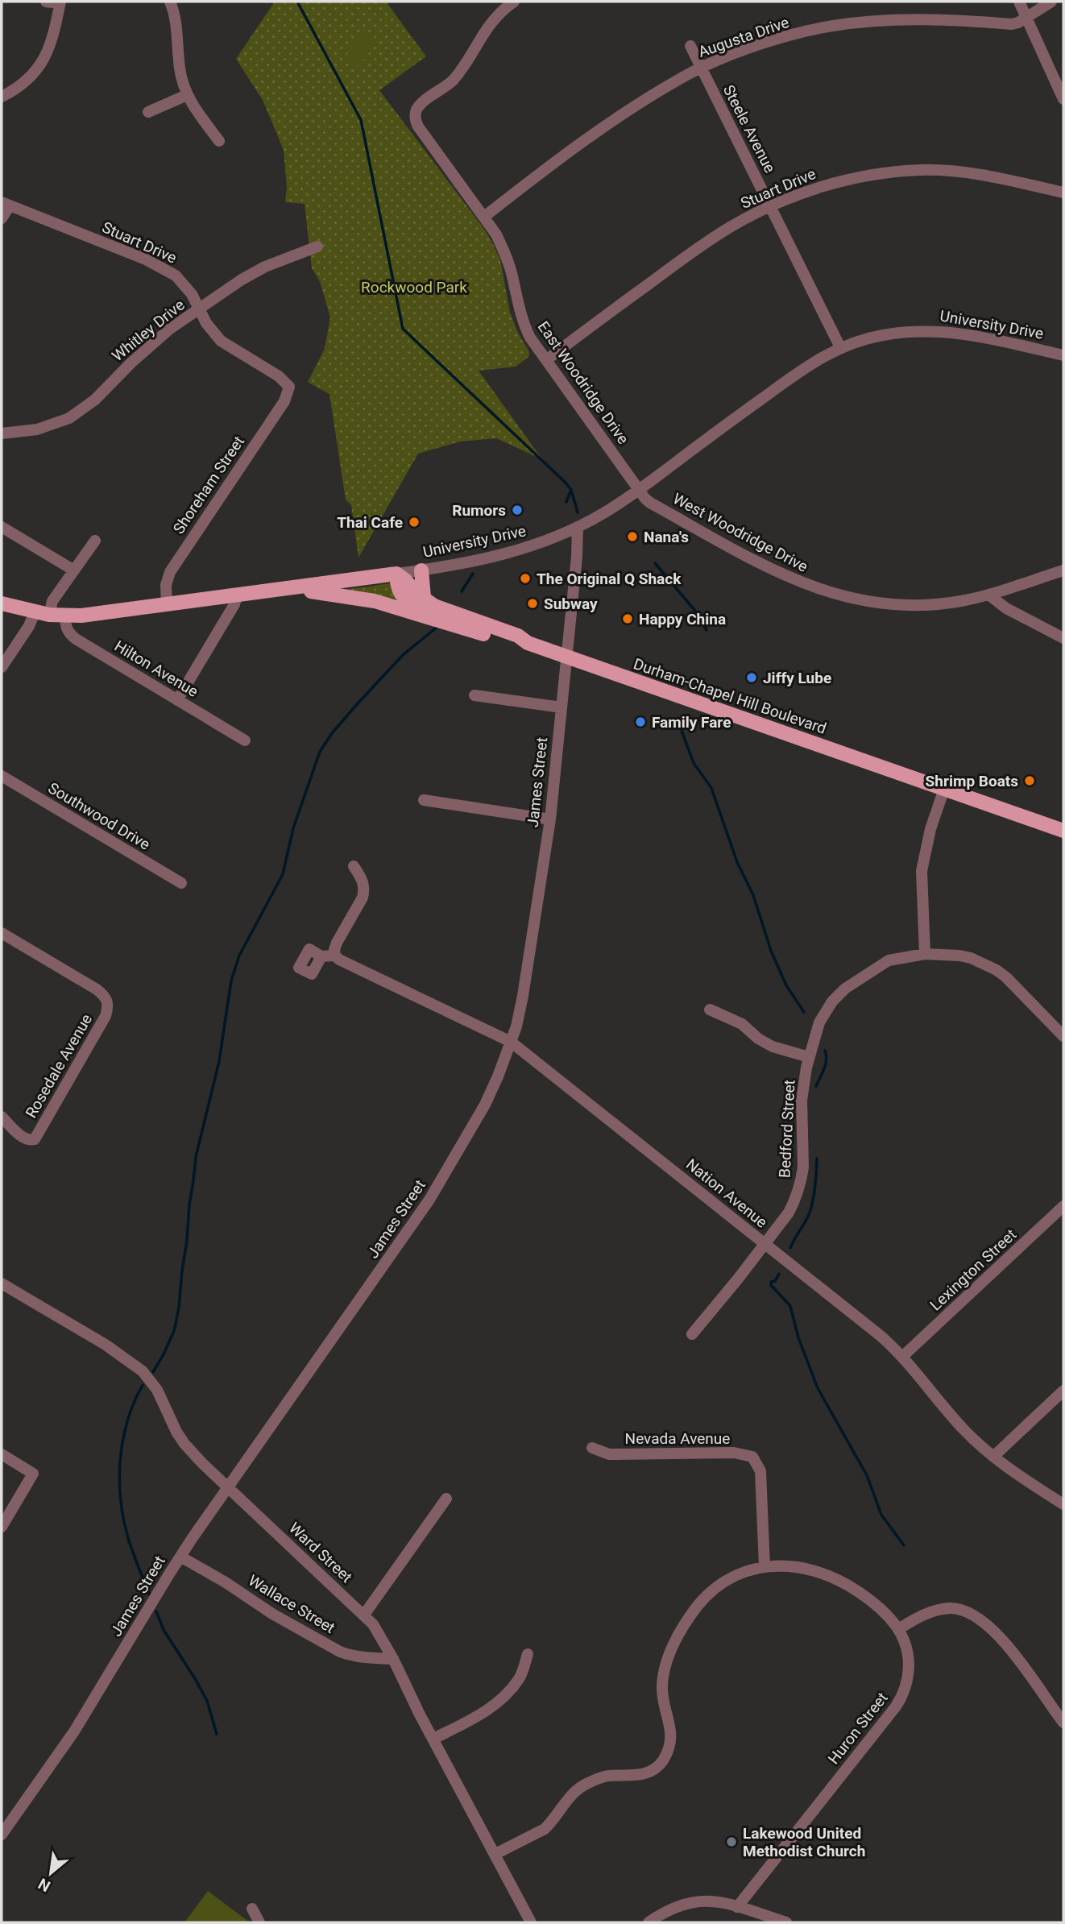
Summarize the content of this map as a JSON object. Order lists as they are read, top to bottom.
{
  "streets": {
    "main road": ["University Drive", "Durham-Chapel Hill Boulevard"],
    "street": [
      "Augusta Drive",
      "Steele Avenue",
      "Stuart Drive",
      "Whitley Drive",
      "East Woodridge Drive",
      "Shoreham Street",
      "West Woodridge Drive",
      "Hilton Avenue",
      "James Street",
      "Southwood Drive",
      "Rosedale Avenue",
      "Bedford Street",
      "Nation Avenue",
      "Lexington Street",
      "Nevada Avenue",
      "Ward Street",
      "Wallace Street",
      "Huron Street"
    ]
  },
  "crossings": [
    ["Augusta Drive", "Steele Avenue"],
    ["Augusta Drive", "East Woodridge Drive"],
    ["Steele Avenue", "Stuart Drive"],
    ["Steele Avenue", "University Drive"],
    ["Stuart Drive", "Whitley Drive"],
    ["Stuart Drive", "East Woodridge Drive"],
    ["Stuart Drive", "Shoreham Street"],
    ["University Drive", "East Woodridge Drive"],
    ["University Drive", "Shoreham Street"],
    ["University Drive", "West Woodridge Drive"],
    ["University Drive", "Hilton Avenue"],
    ["University Drive", "Durham-Chapel Hill Boulevard"],
    ["University Drive", "James Street"],
    ["East Woodridge Drive", "West Woodridge Drive"],
    ["Durham-Chapel Hill Boulevard", "James Street"],
    ["James Street", "Nation Avenue"],
    ["James Street", "Ward Street"],
    ["James Street", "Wallace Street"],
    ["Bedford Street", "Nation Avenue"],
    ["Nation Avenue", "Lexington Street"],
    ["Nevada Avenue", "Huron Street"],
    ["Ward Street", "Wallace Street"],
    ["Ward Street", "Huron Street"]
  ],
  "parks": ["Rockwood Park"],
  "places": [
    "Rumors",
    "Thai Cafe",
    "Nana's",
    "The Original Q Shack",
    "Subway",
    "Happy China",
    "Jiffy Lube",
    "Family Fare",
    "Shrimp Boats",
    "Lakewood United Methodist Church"
  ],
  "north": "bottom left"
}
